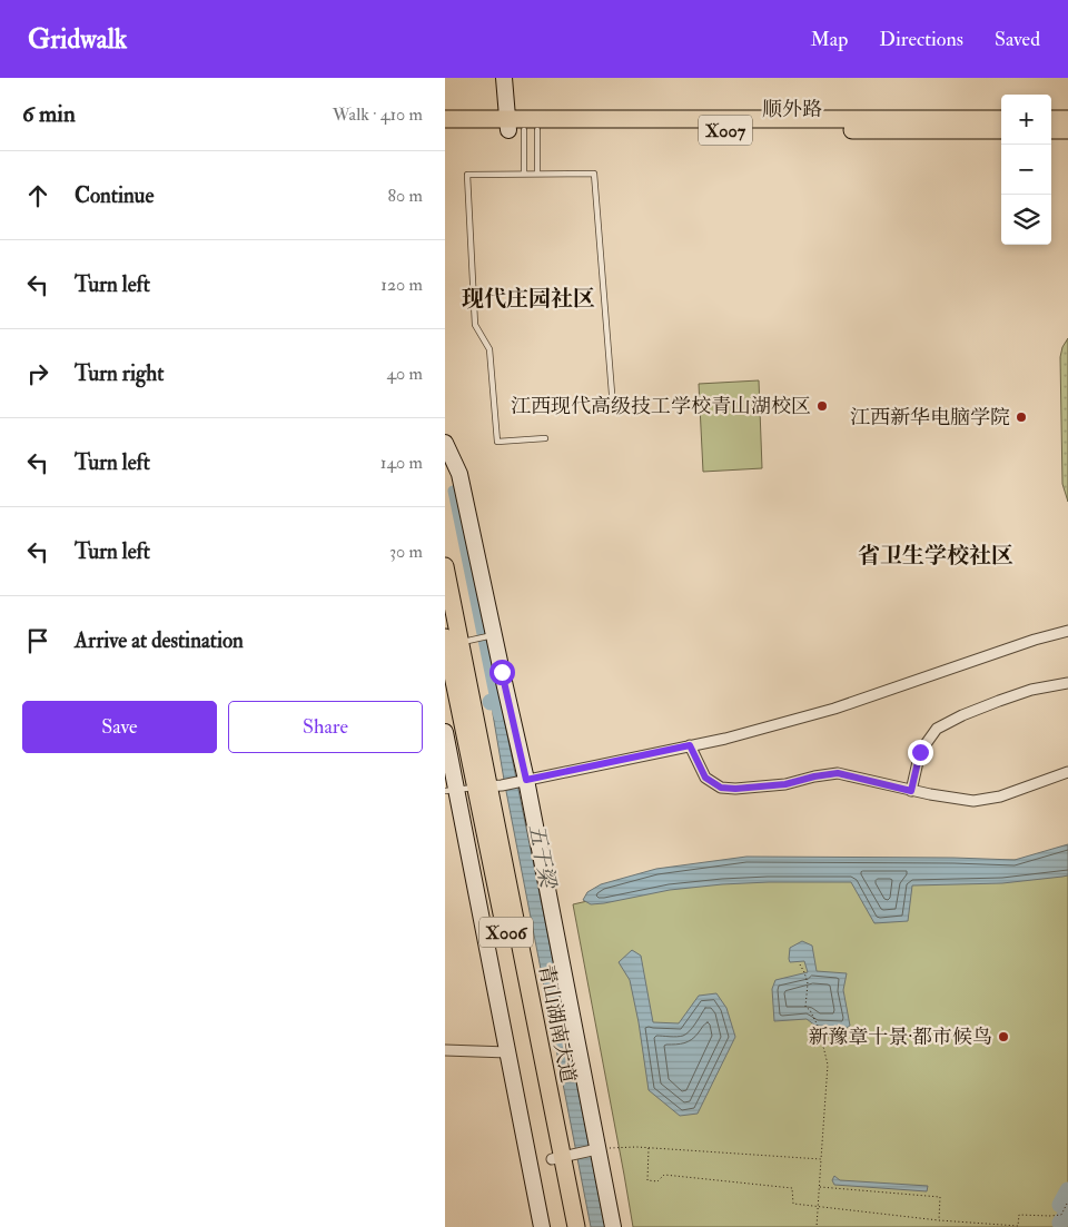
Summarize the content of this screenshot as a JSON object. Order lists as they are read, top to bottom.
{
  "streets": {
    "main road": [
      "顺外路",
      "X007",
      "X006",
      "青山湖南大道"
    ]
  },
  "districts": ["现代庄园社区", "省卫生学校社区"],
  "water": ["五干梁"],
  "places": ["江西现代高级技工学校青山湖校区", "江西新华电脑学院", "新豫章十景·都市候鸟"],
  "page": {
    "header": "Gridwalk",
    "nav": ["Map", "Directions", "Saved"],
    "heading": ["6 min", "Walk · 410 m"],
    "map_buttons": ["+", "−"],
    "list": [
      ["Continue", "80 m"],
      ["Turn left", "120 m"],
      ["Turn right", "40 m"],
      ["Turn left", "140 m"],
      ["Turn left", "30 m"],
      "Arrive at destination"
    ],
    "buttons": ["Save", "Share"]
  }
}
